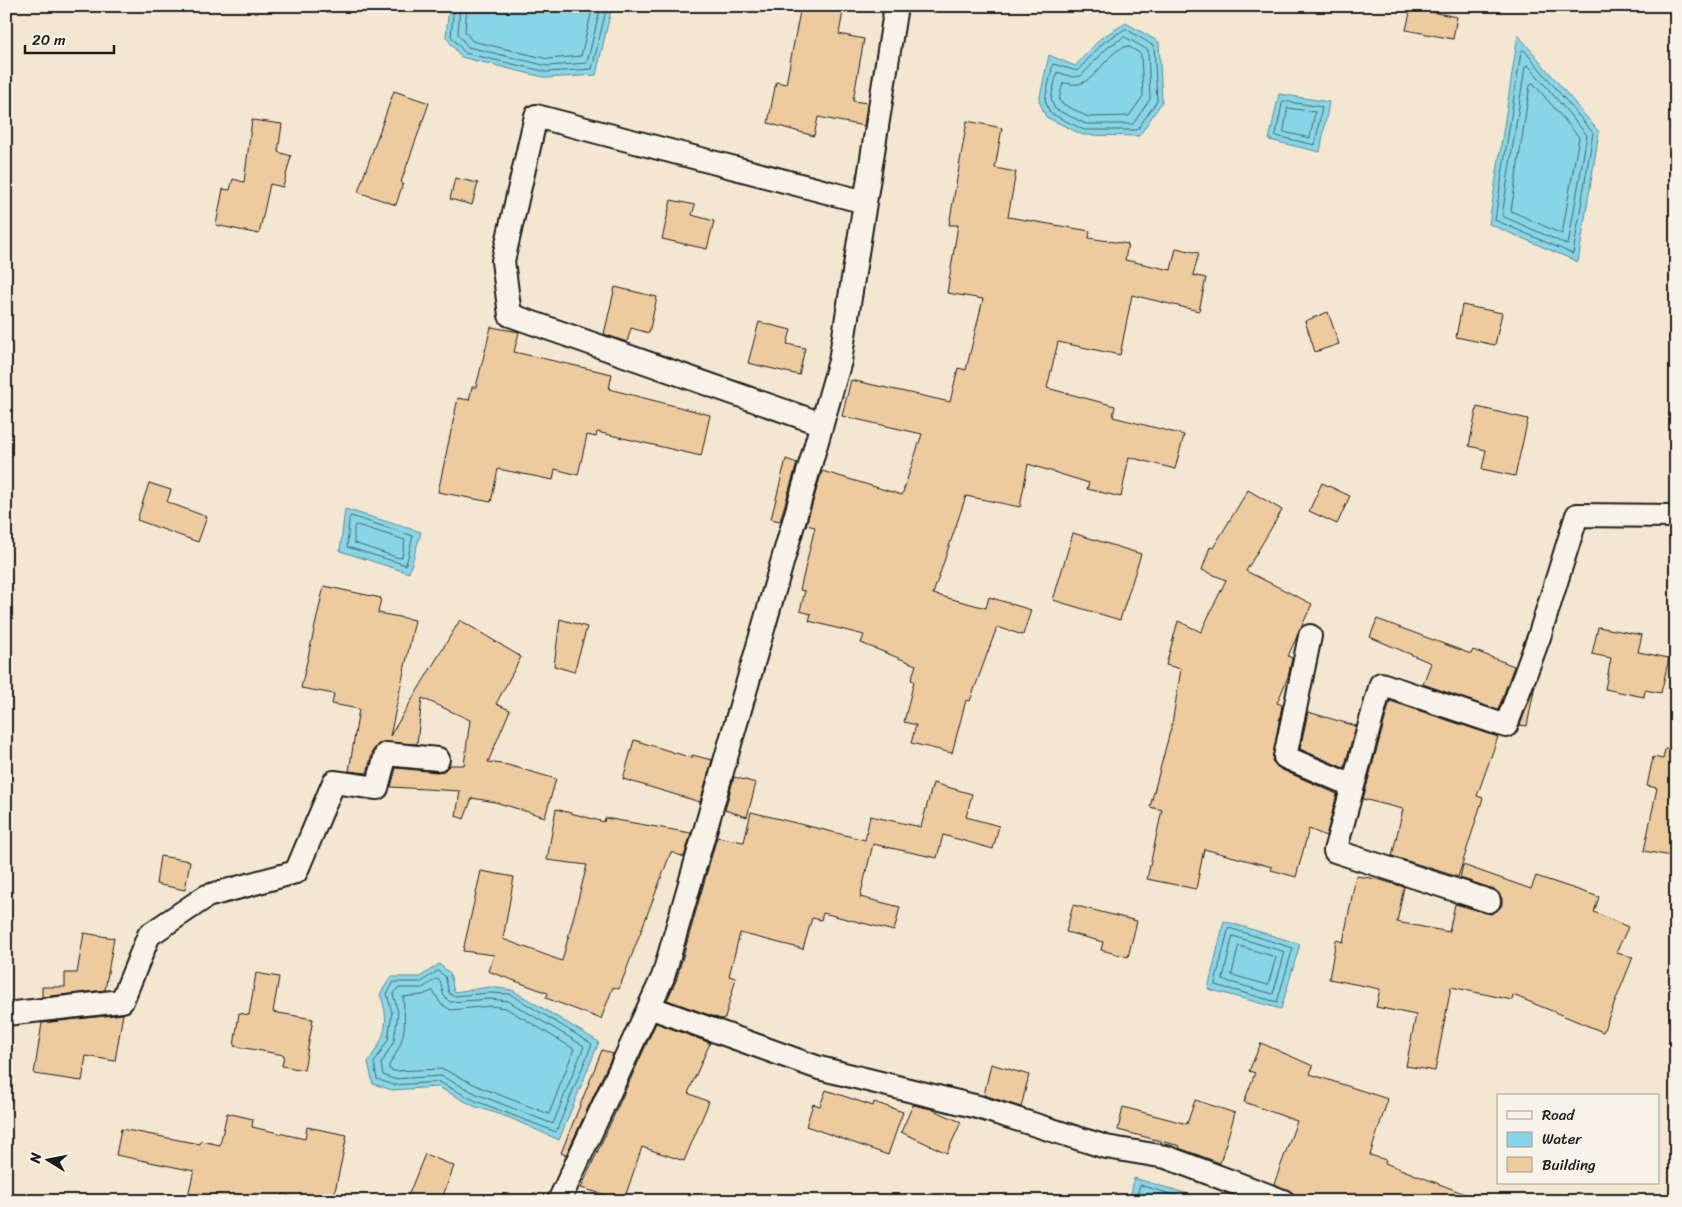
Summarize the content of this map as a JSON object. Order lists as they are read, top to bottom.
{
  "legend": ["Road", "Water", "Building"],
  "scale_bar": "20 m",
  "north": "left"
}
